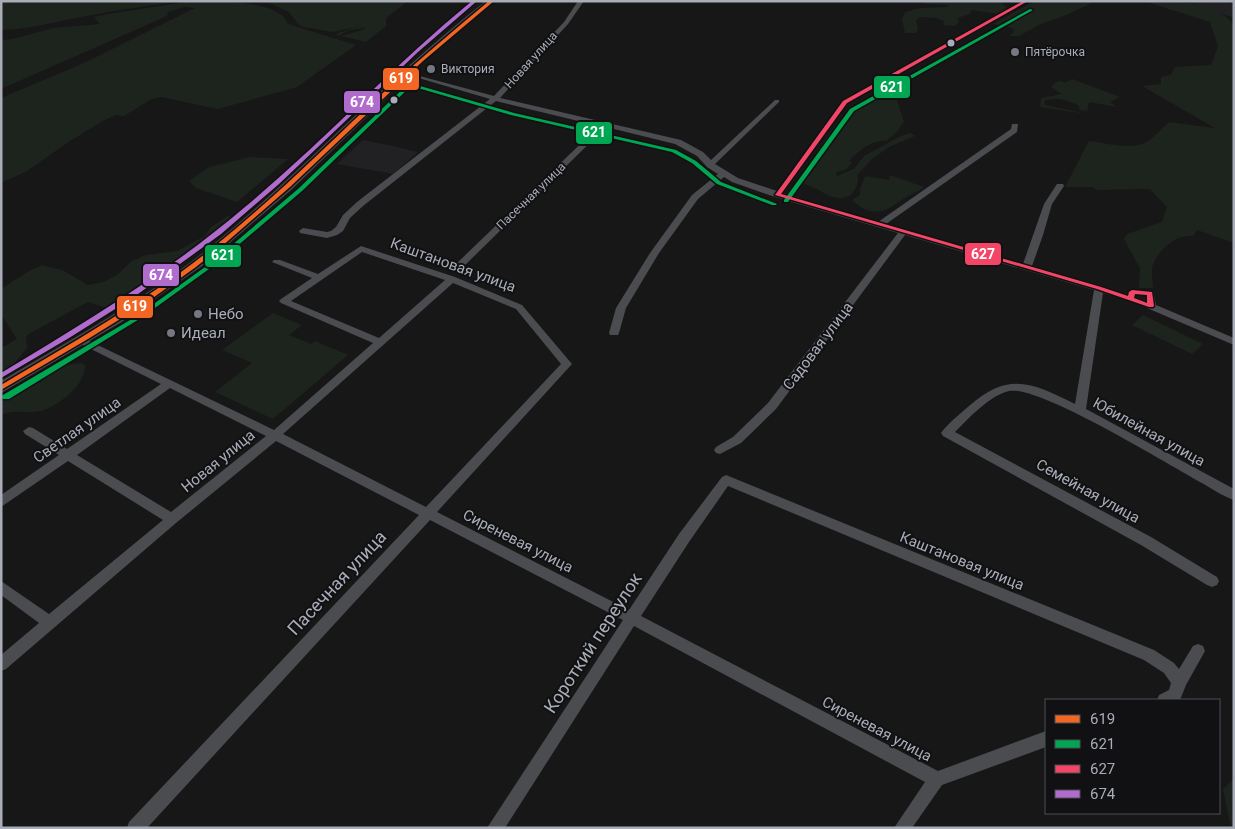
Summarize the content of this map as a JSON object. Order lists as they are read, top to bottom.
{
  "streets": {
    "street": [
      "Новая улица",
      "Пасечная улица",
      "Каштановая улица",
      "Садовая улица",
      "Светлая улица",
      "Юбилейная улица",
      "Семейная улица",
      "Сиреневая улица",
      "Короткий переулок"
    ]
  },
  "crossings": [
    ["Новая улица", "Каштановая улица"],
    ["Новая улица", "Сиреневая улица"],
    ["Пасечная улица", "Каштановая улица"],
    ["Пасечная улица", "Сиреневая улица"],
    ["Каштановая улица", "Короткий переулок"],
    ["Светлая улица", "Сиреневая улица"],
    ["Юбилейная улица", "Семейная улица"],
    ["Сиреневая улица", "Короткий переулок"]
  ],
  "places": [
    "Пятёрочка",
    "Виктория",
    "Небо",
    "Идеал"
  ],
  "lines": [
    "transit line 619",
    "transit line 627",
    "transit line 674",
    "transit line 621"
  ],
  "legend": [
    "619",
    "621",
    "627",
    "674"
  ]
}
